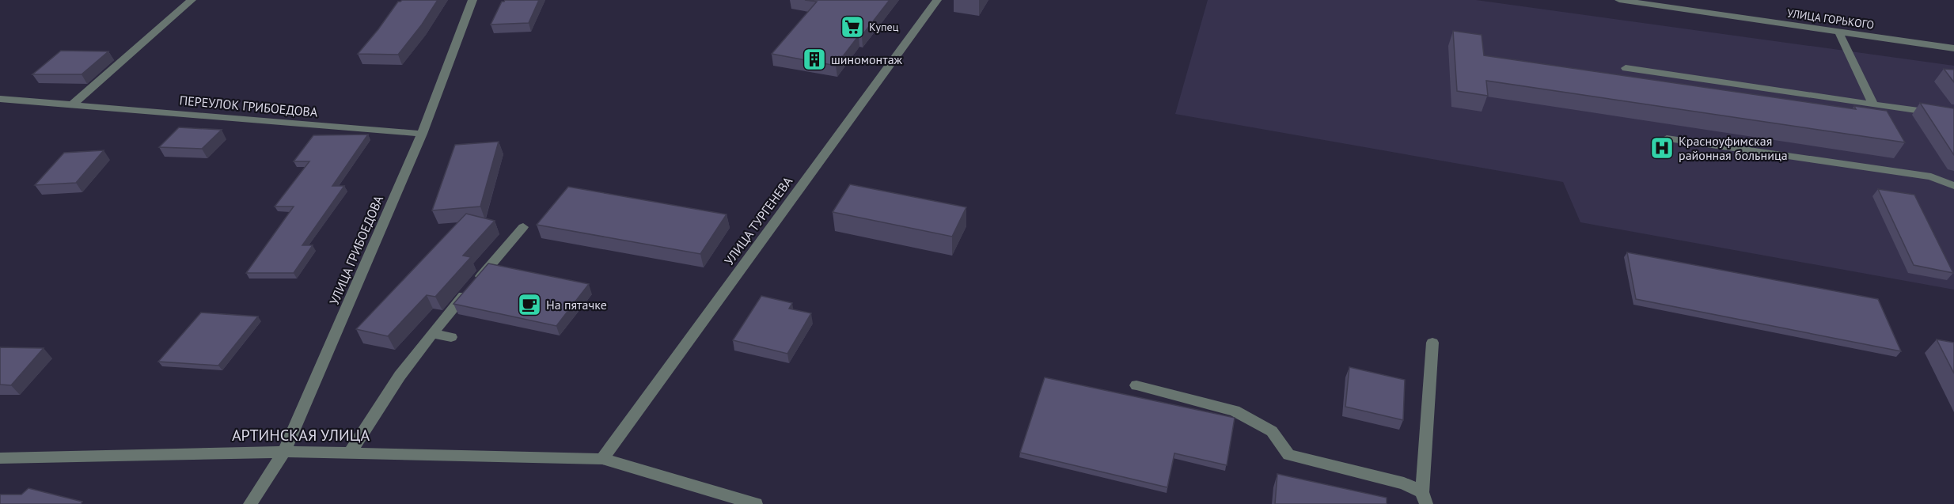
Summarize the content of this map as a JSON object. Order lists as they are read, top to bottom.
{
  "streets": {
    "street": [
      "УЛИЦА ГОРЬКОГО",
      "ПЕРЕУЛОК ГРИБОЕДОВА",
      "УЛИЦА ТУРГЕНЕВА",
      "УЛИЦА ГРИБОЕДОВА",
      "АРТИНСКАЯ УЛИЦА"
    ]
  },
  "crossings": [
    ["ПЕРЕУЛОК ГРИБОЕДОВА", "УЛИЦА ГРИБОЕДОВА"],
    ["УЛИЦА ТУРГЕНЕВА", "АРТИНСКАЯ УЛИЦА"],
    ["УЛИЦА ГРИБОЕДОВА", "АРТИНСКАЯ УЛИЦА"]
  ],
  "places": {
    "supermarket": ["Купец"],
    "building": ["шиномонтаж"],
    "hospital": ["Красноуфимская районная больница"],
    "cafe": ["На пятачке"]
  }
}
